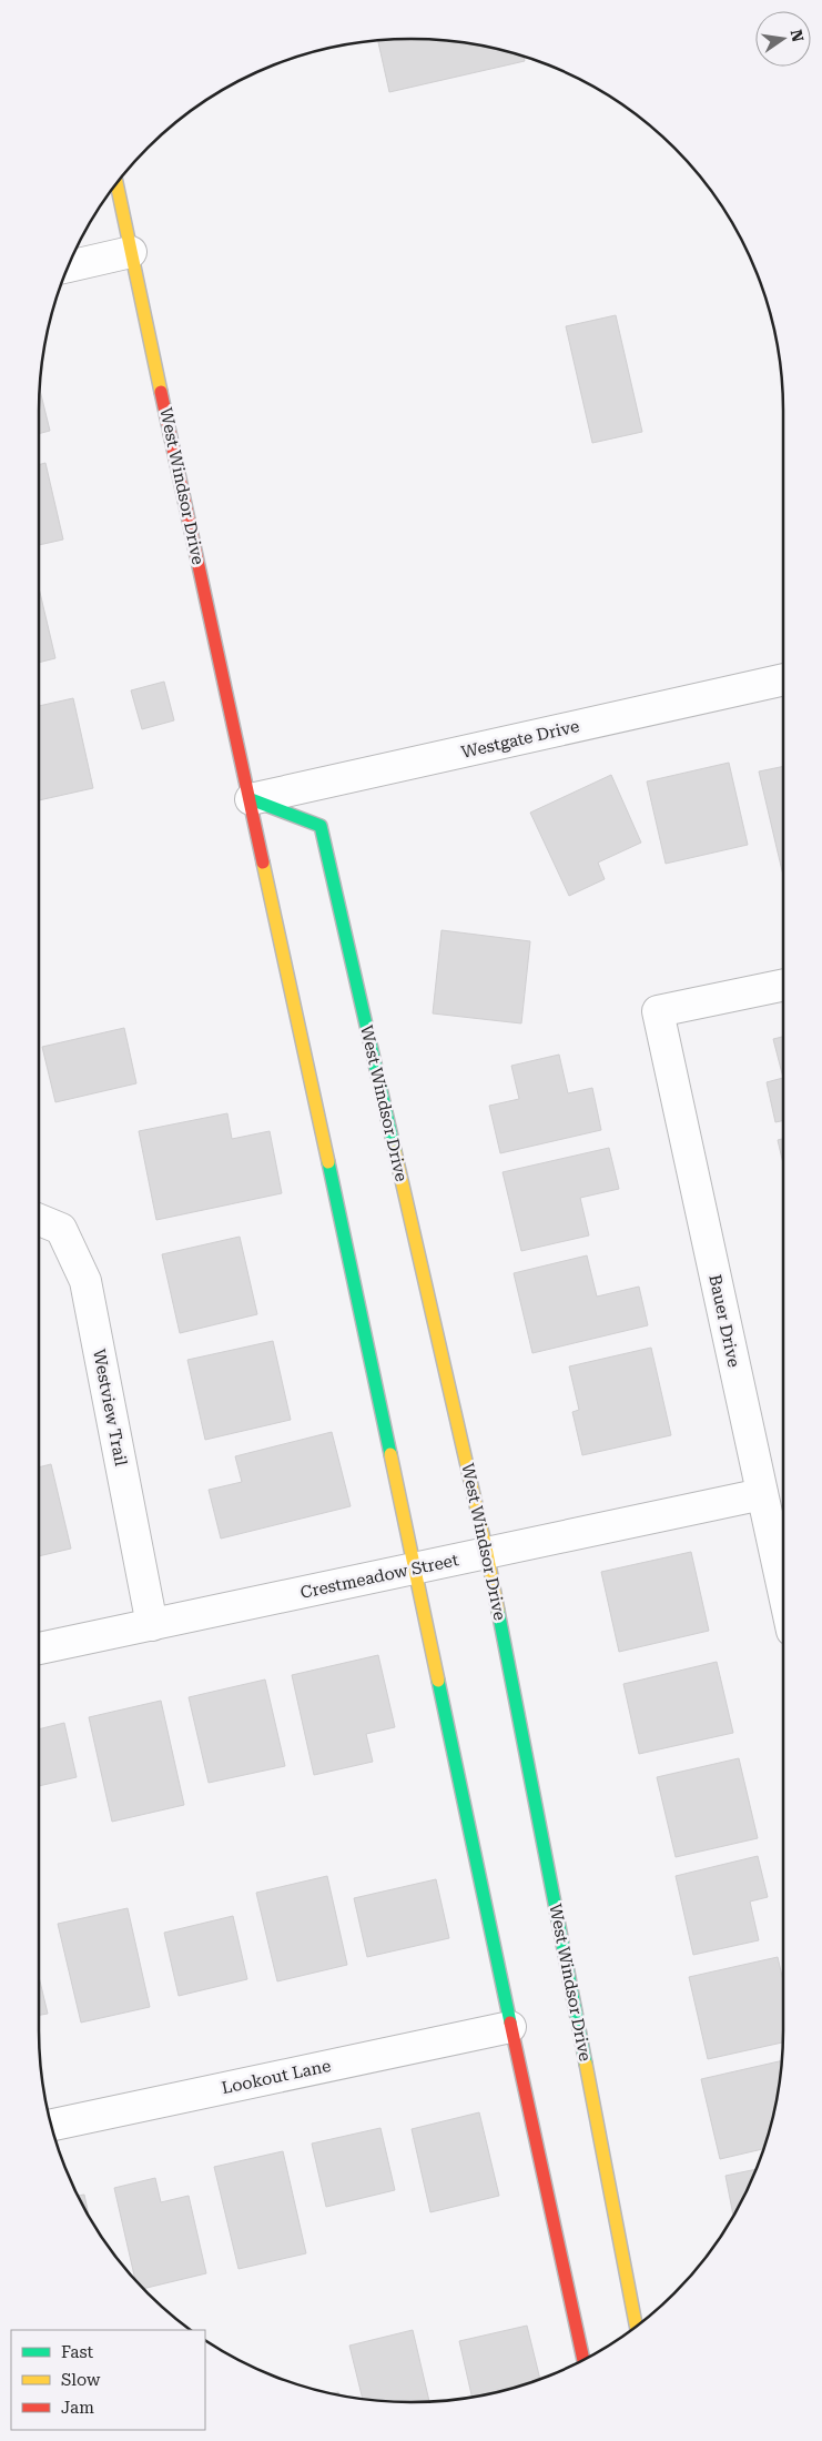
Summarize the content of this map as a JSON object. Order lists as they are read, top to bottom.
{
  "streets": {
    "street": [
      "West Windsor Drive",
      "Westgate Drive",
      "Bauer Drive",
      "Westview Trail",
      "Crestmeadow Street",
      "Lookout Lane"
    ]
  },
  "crossings": [
    ["West Windsor Drive", "Westgate Drive"],
    ["West Windsor Drive", "Crestmeadow Street"],
    ["West Windsor Drive", "Lookout Lane"],
    ["Bauer Drive", "Crestmeadow Street"],
    ["Westview Trail", "Crestmeadow Street"]
  ],
  "legend": ["Fast", "Slow", "Jam"],
  "north": "right"
}
